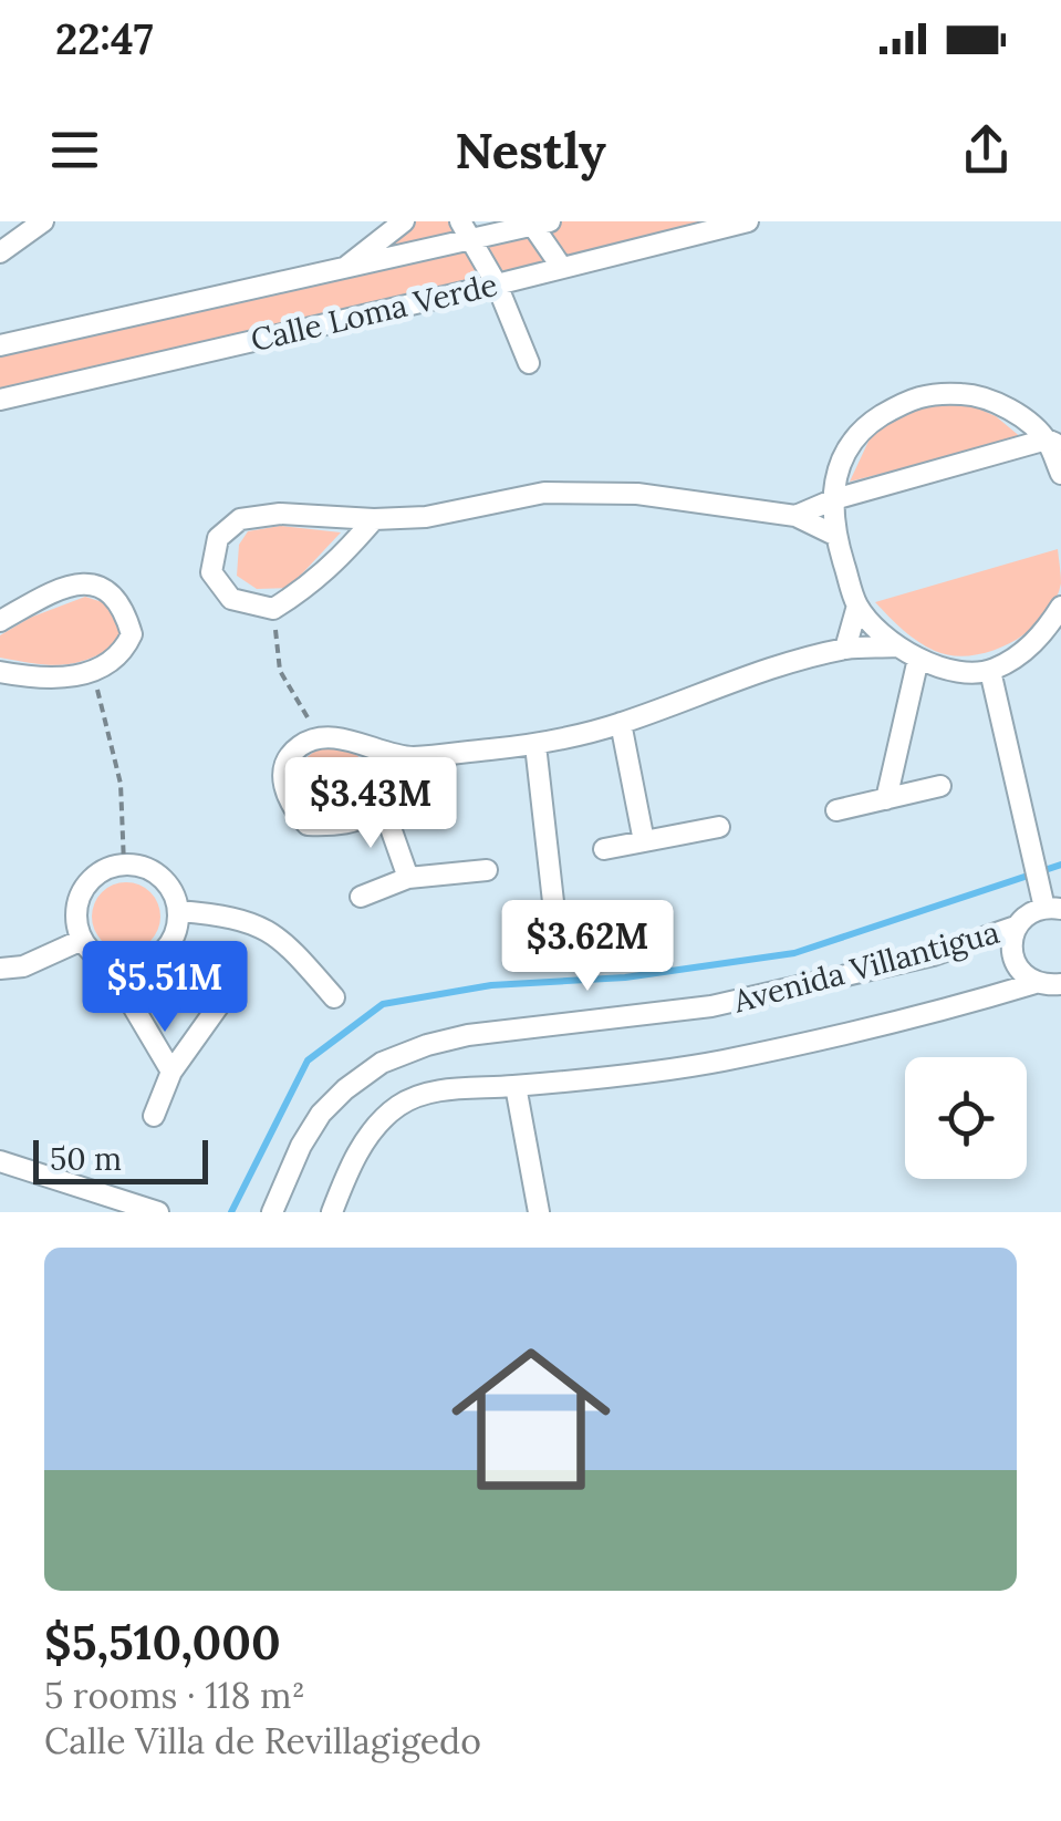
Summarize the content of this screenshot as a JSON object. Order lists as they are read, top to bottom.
{
  "streets": {
    "street": ["Calle Loma Verde", "Avenida Villantigua"]
  },
  "scale_bar": "50 m",
  "page": {
    "status": "22:47",
    "header": "Nestly",
    "price": ["$3.43M", "$3.62M", "$5.51M"],
    "scale": "50 m",
    "list": [
      {
        "name": "$5,510,000",
        "note": "5 rooms · 118 m² · Calle Villa de Revillagigedo"
      }
    ]
  }
}
